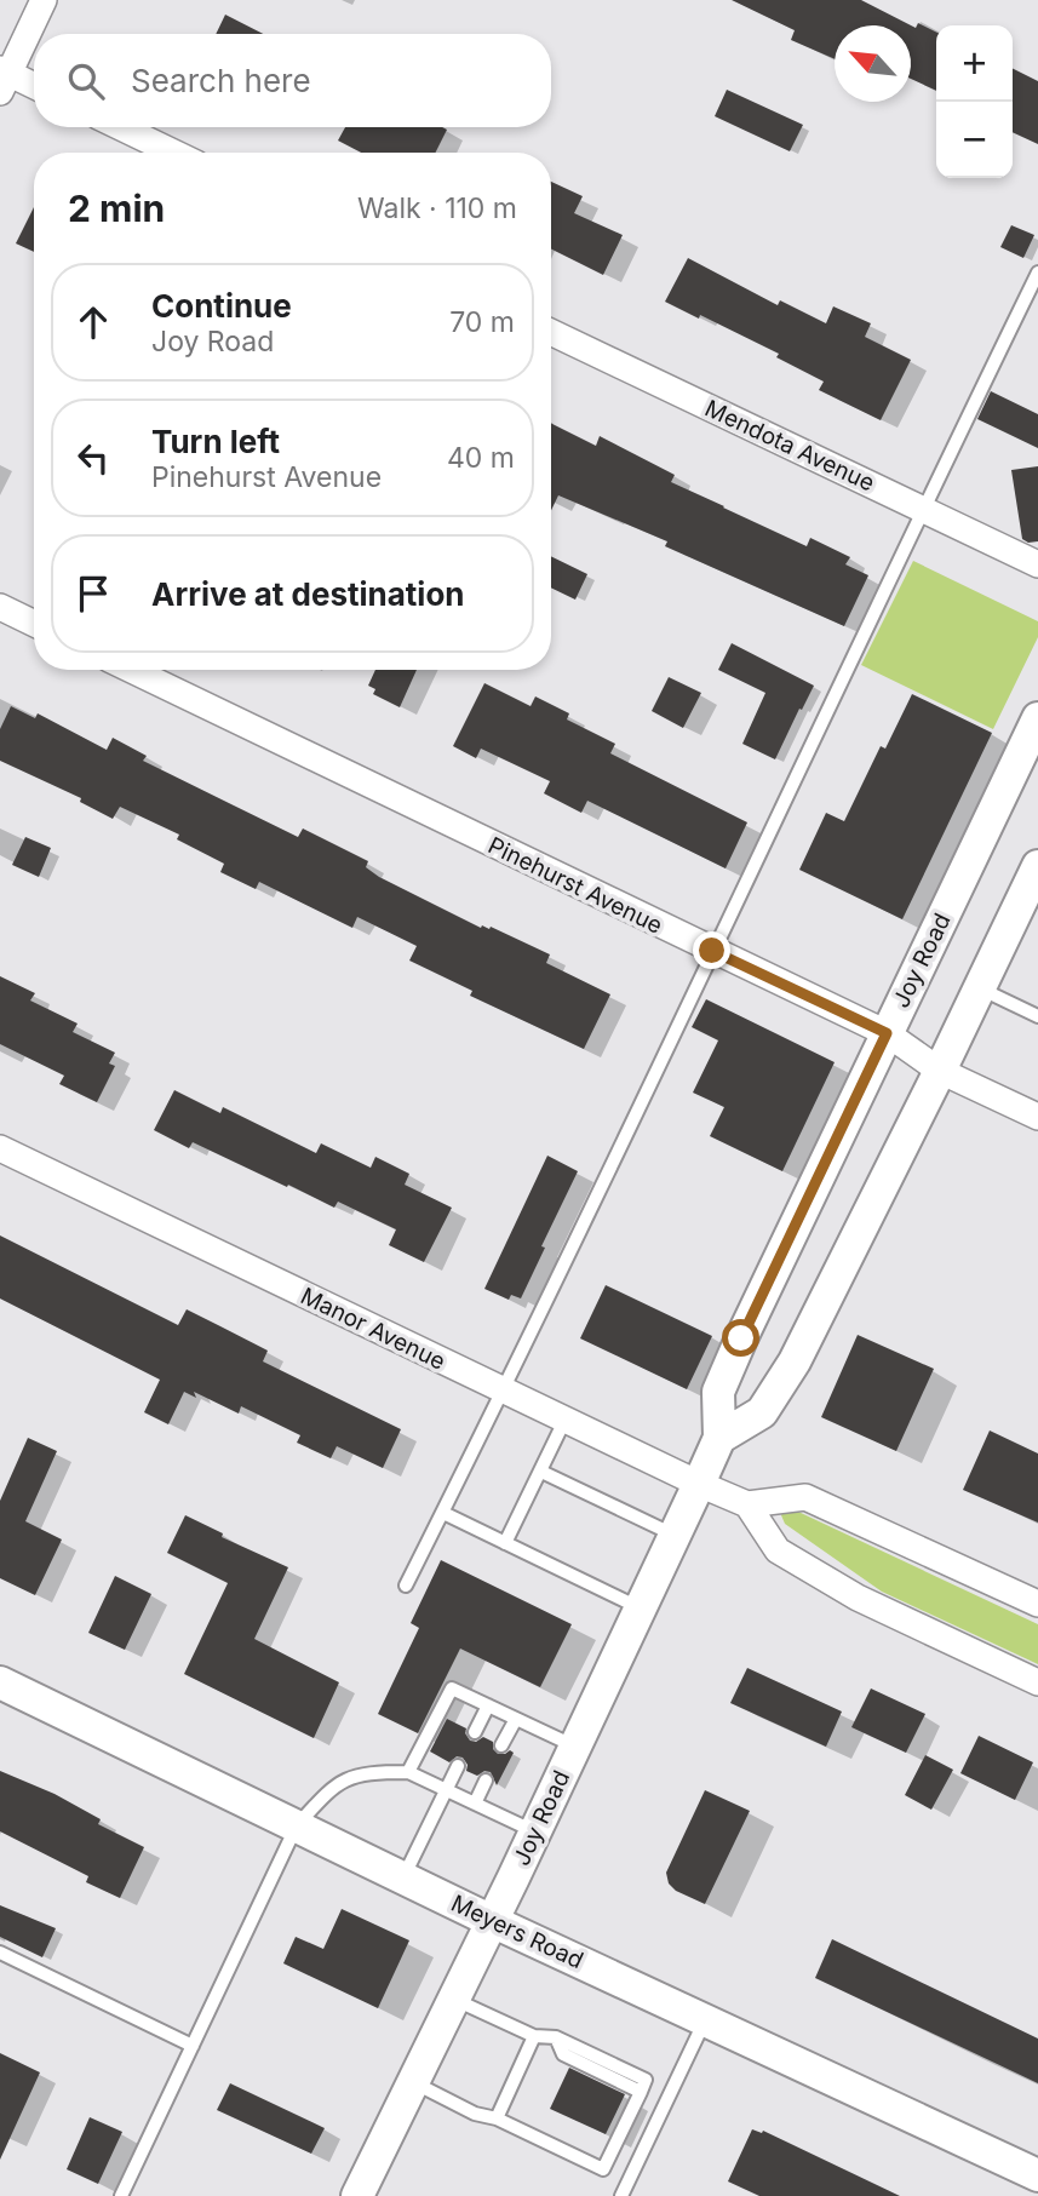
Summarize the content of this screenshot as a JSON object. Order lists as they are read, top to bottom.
{
  "streets": {
    "street": [
      "Mendota Avenue",
      "Pinehurst Avenue",
      "Joy Road",
      "Manor Avenue",
      "Meyers Road"
    ]
  },
  "crossings": [
    ["Pinehurst Avenue", "Joy Road"],
    ["Joy Road", "Manor Avenue"],
    ["Joy Road", "Meyers Road"]
  ],
  "north": "top left",
  "page": {
    "map_buttons": ["+", "−"],
    "search": "Search here",
    "heading": ["2 min", "Walk · 110 m"],
    "list": [
      ["Continue", "Joy Road", "70 m"],
      ["Turn left", "Pinehurst Avenue", "40 m"],
      "Arrive at destination"
    ]
  }
}
